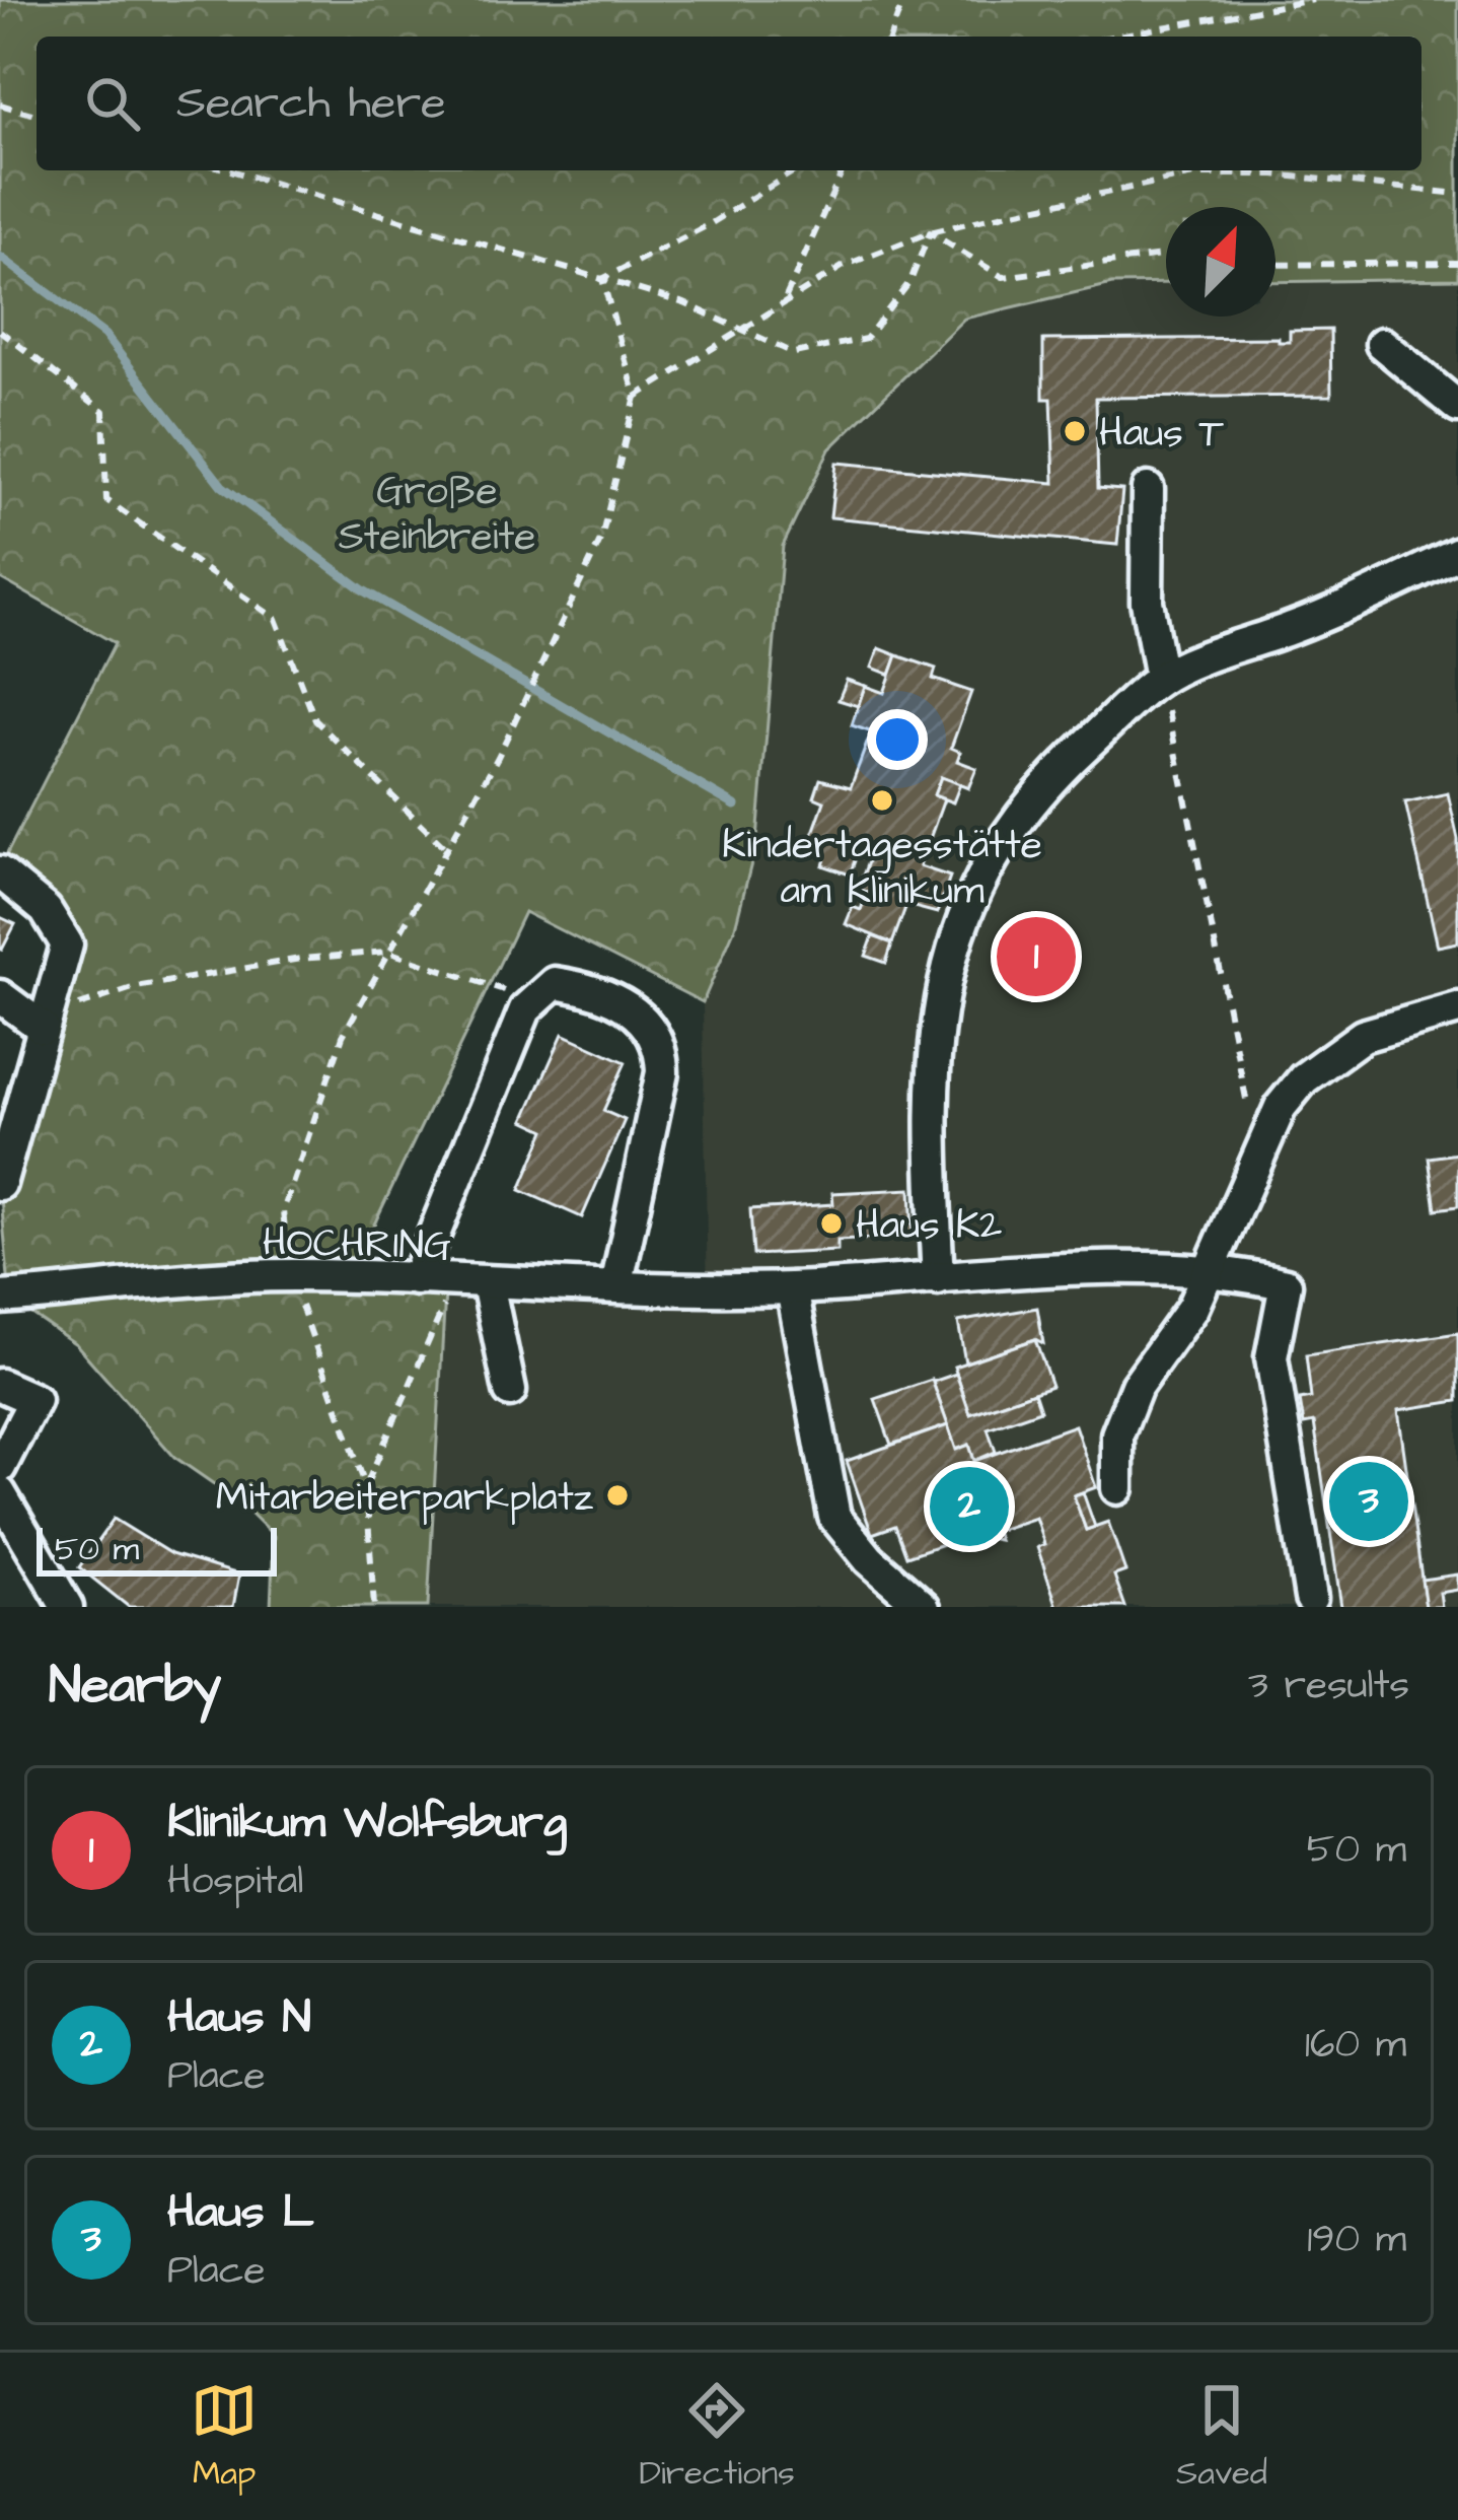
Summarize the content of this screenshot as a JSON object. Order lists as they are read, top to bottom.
{
  "streets": {
    "street": ["HOCHRING"]
  },
  "parks": ["Große Steinbreite"],
  "places": [
    "Haus T",
    "Kindertagesstätte am Klinikum",
    "Haus K2",
    "Mitarbeiterparkplatz"
  ],
  "scale_bar": "50 m",
  "north": "top right",
  "page": {
    "search": "Search here",
    "pins": ["1", "3", "2"],
    "scale": "50 m",
    "heading": ["Nearby", "3 results"],
    "list": [
      {
        "mark": "1",
        "name": "Klinikum Wolfsburg",
        "note": "Hospital",
        "value": "50 m"
      },
      {
        "mark": "2",
        "name": "Haus N",
        "note": "Place",
        "value": "160 m"
      },
      {
        "mark": "3",
        "name": "Haus L",
        "note": "Place",
        "value": "190 m"
      }
    ],
    "nav": ["Map", "Directions", "Saved"]
  }
}
